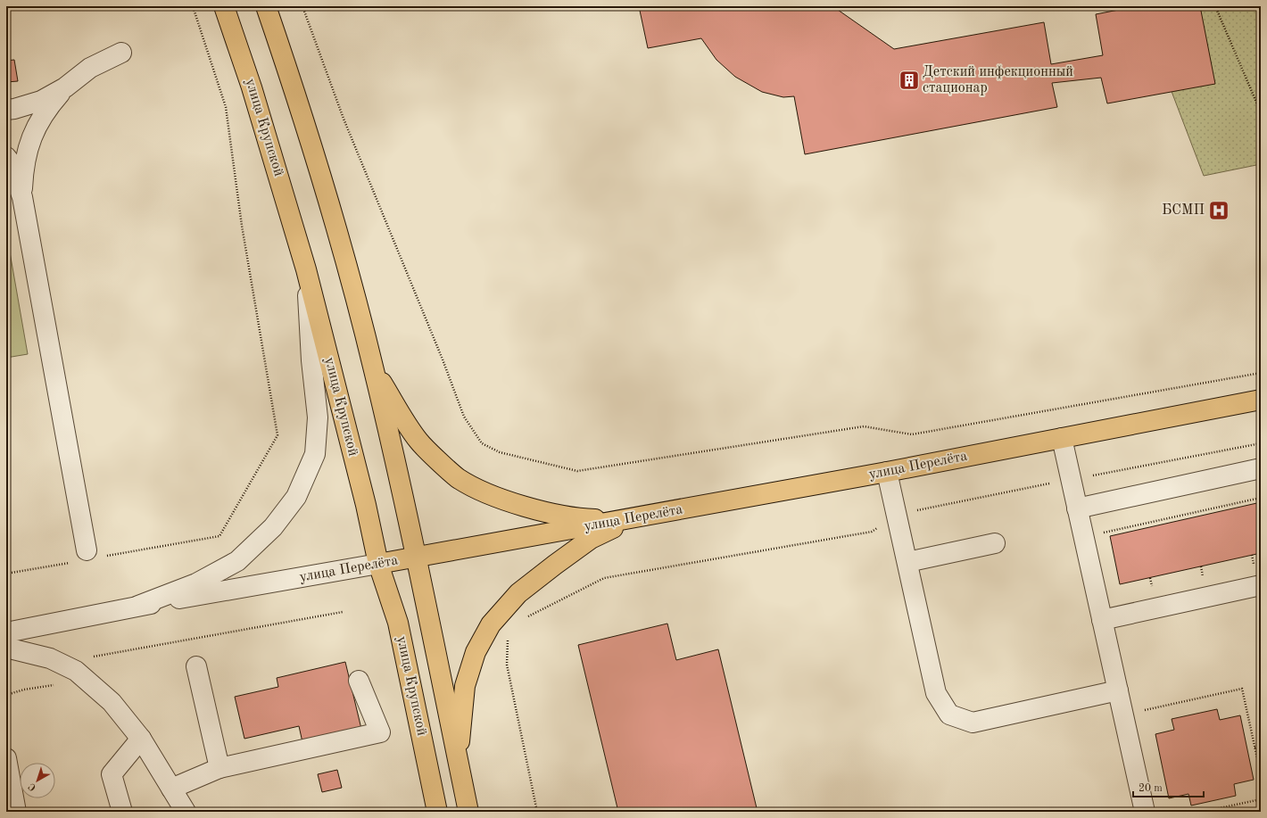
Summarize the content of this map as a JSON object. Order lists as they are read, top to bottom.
{
  "streets": {
    "main road": ["улица Крупской", "улица Перелёта"]
  },
  "crossings": [
    ["улица Крупской", "улица Перелёта"]
  ],
  "places": {
    "building": ["Детский инфекционный стационар"],
    "hospital": ["БСМП"]
  },
  "scale_bar": "20 m",
  "north": "bottom left"
}
